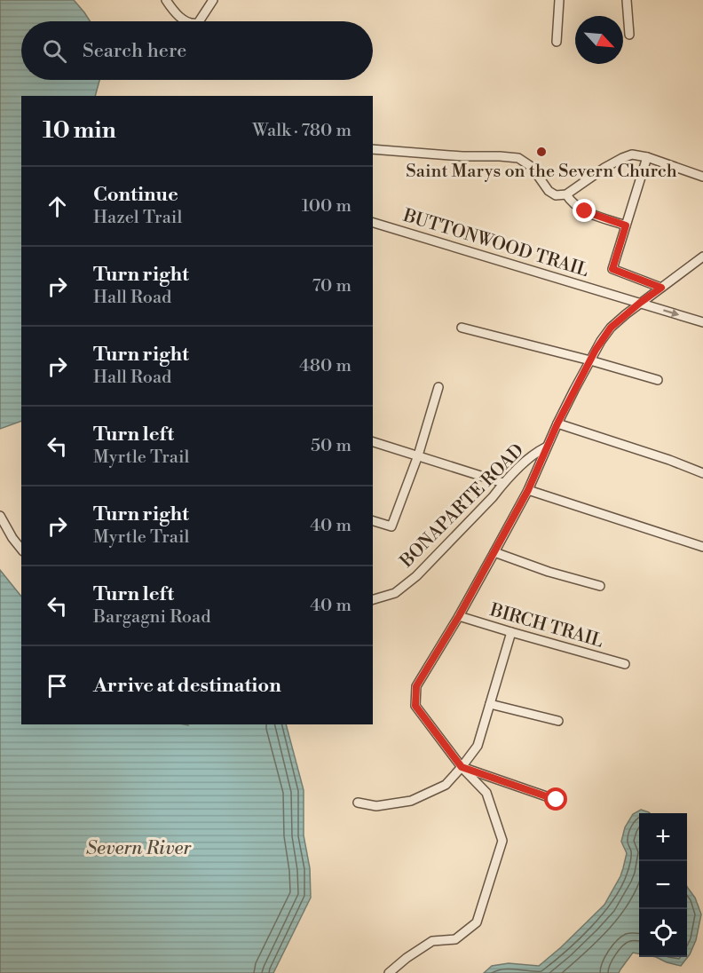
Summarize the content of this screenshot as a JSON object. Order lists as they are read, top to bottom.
{
  "streets": {
    "street": ["BUTTONWOOD TRAIL", "BONAPARTE ROAD", "BIRCH TRAIL"]
  },
  "water": ["Severn River"],
  "places": ["Saint Marys on the Severn Church"],
  "north": "bottom right",
  "page": {
    "search": "Search here",
    "heading": ["10 min", "Walk · 780 m"],
    "list": [
      ["Continue", "Hazel Trail", "100 m"],
      ["Turn right", "Hall Road", "70 m"],
      ["Turn right", "Hall Road", "480 m"],
      ["Turn left", "Myrtle Trail", "50 m"],
      ["Turn right", "Myrtle Trail", "40 m"],
      ["Turn left", "Bargagni Road", "40 m"],
      "Arrive at destination"
    ],
    "map_buttons": ["+", "−"]
  }
}
